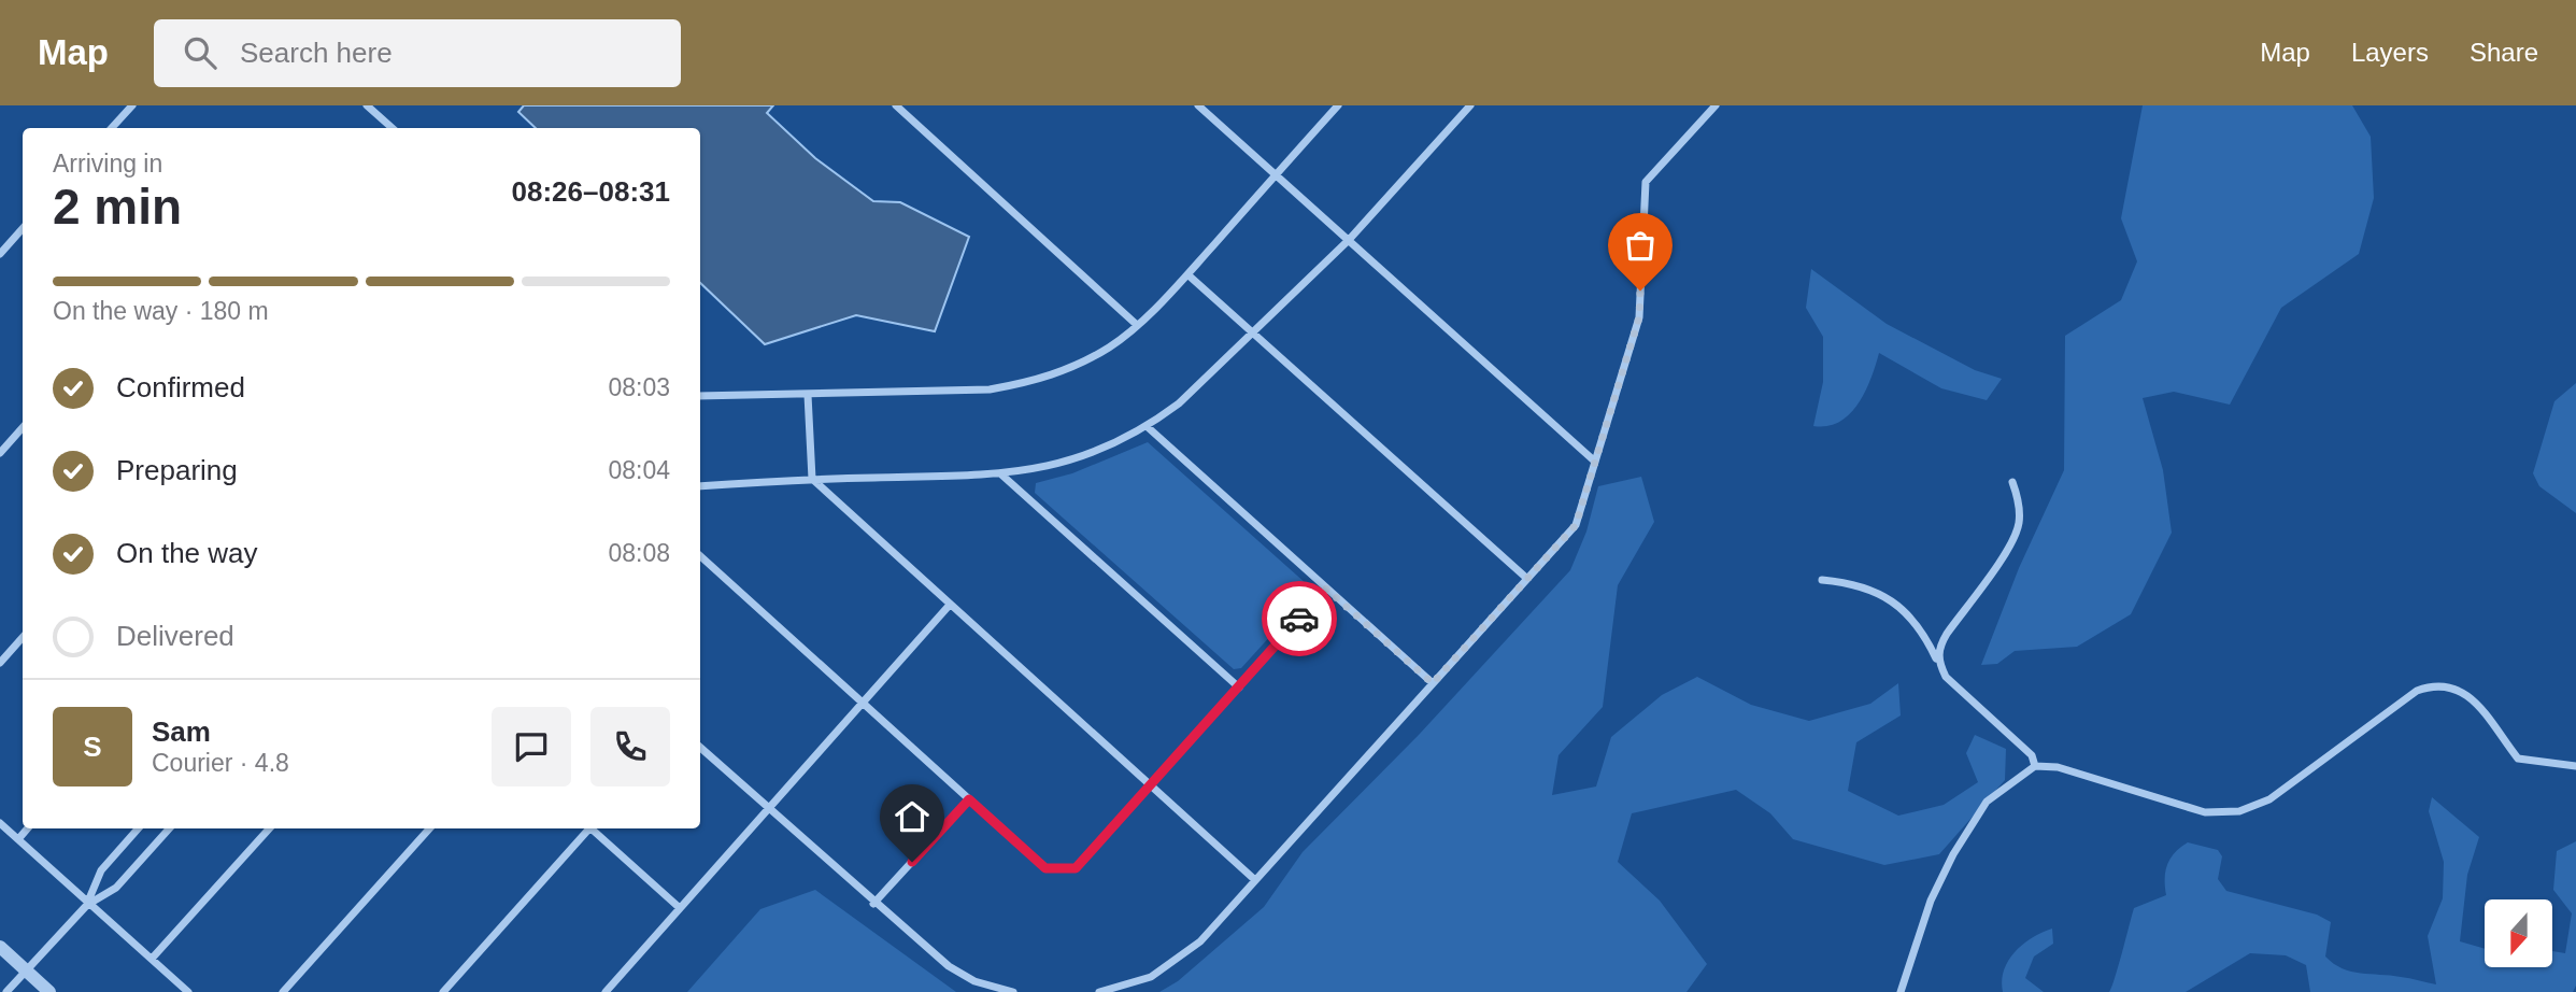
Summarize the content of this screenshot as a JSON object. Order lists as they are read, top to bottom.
{
  "north": "bottom",
  "page": {
    "header": "Map",
    "search": "Search here",
    "nav": ["Map", "Layers", "Share"],
    "heading": ["2 min", "Arriving in", "08:26–08:31"],
    "panel": ["Sam", "Courier · 4.8"],
    "bar": "On the way · 180 m",
    "list": [
      ["Confirmed", "08:03"],
      ["Preparing", "08:04"],
      ["On the way", "08:08"],
      "Delivered"
    ],
    "round": "S"
  }
}
